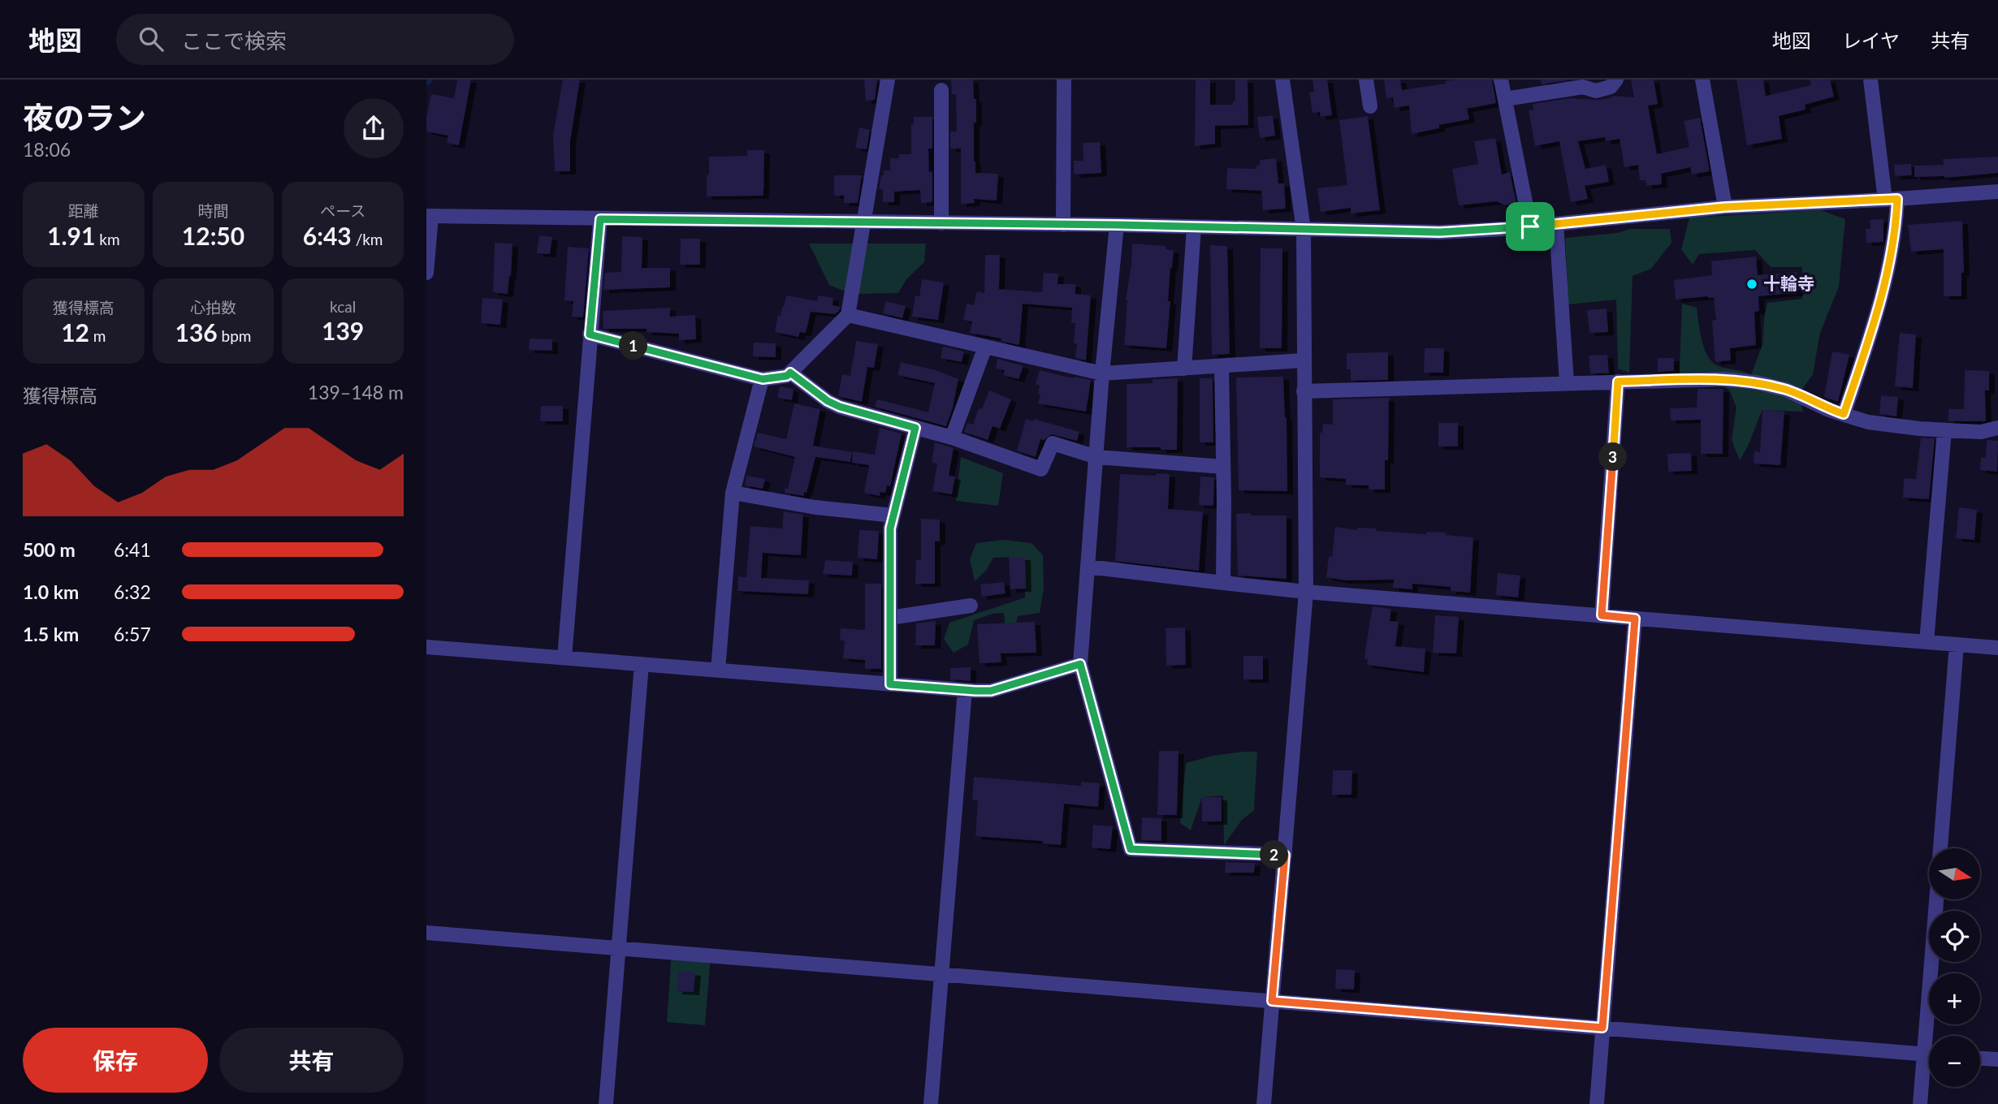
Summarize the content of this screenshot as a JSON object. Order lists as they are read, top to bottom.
{
  "places": ["十輪寺"],
  "north": "right",
  "page": {
    "header": "地図",
    "search": "ここで検索",
    "nav": ["地図", "レイヤ", "共有"],
    "heading": ["夜のラン", "18:06"],
    "stats": [
      ["距離", "1.91 km"],
      ["時間", "12:50"],
      ["ペース", "6:43 /km"],
      ["獲得標高", "12 m"],
      ["心拍数", "136 bpm"],
      ["kcal", "139"]
    ],
    "pins": ["1", "3", "2"],
    "chart": ["獲得標高", "139–148 m"],
    "list": [
      {
        "name": "500 m",
        "note": "6:41"
      },
      {
        "name": "1.0 km",
        "note": "6:32"
      },
      {
        "name": "1.5 km",
        "note": "6:57"
      }
    ],
    "map_buttons": ["+", "−"],
    "buttons": ["保存", "共有"]
  }
}
